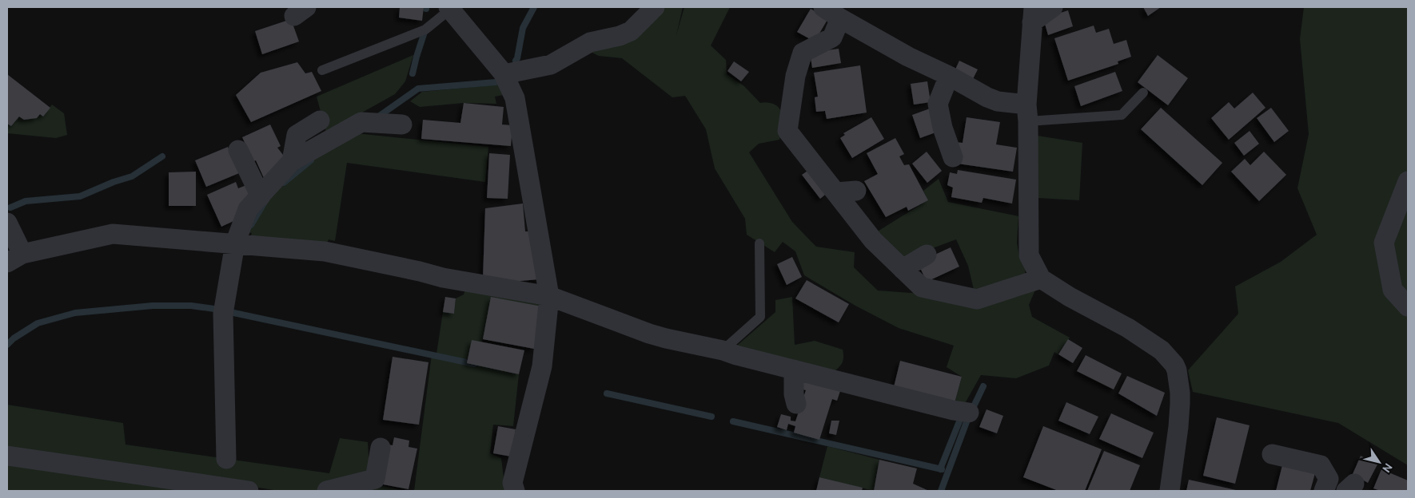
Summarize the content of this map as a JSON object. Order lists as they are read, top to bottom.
{
  "north": "bottom right"
}
